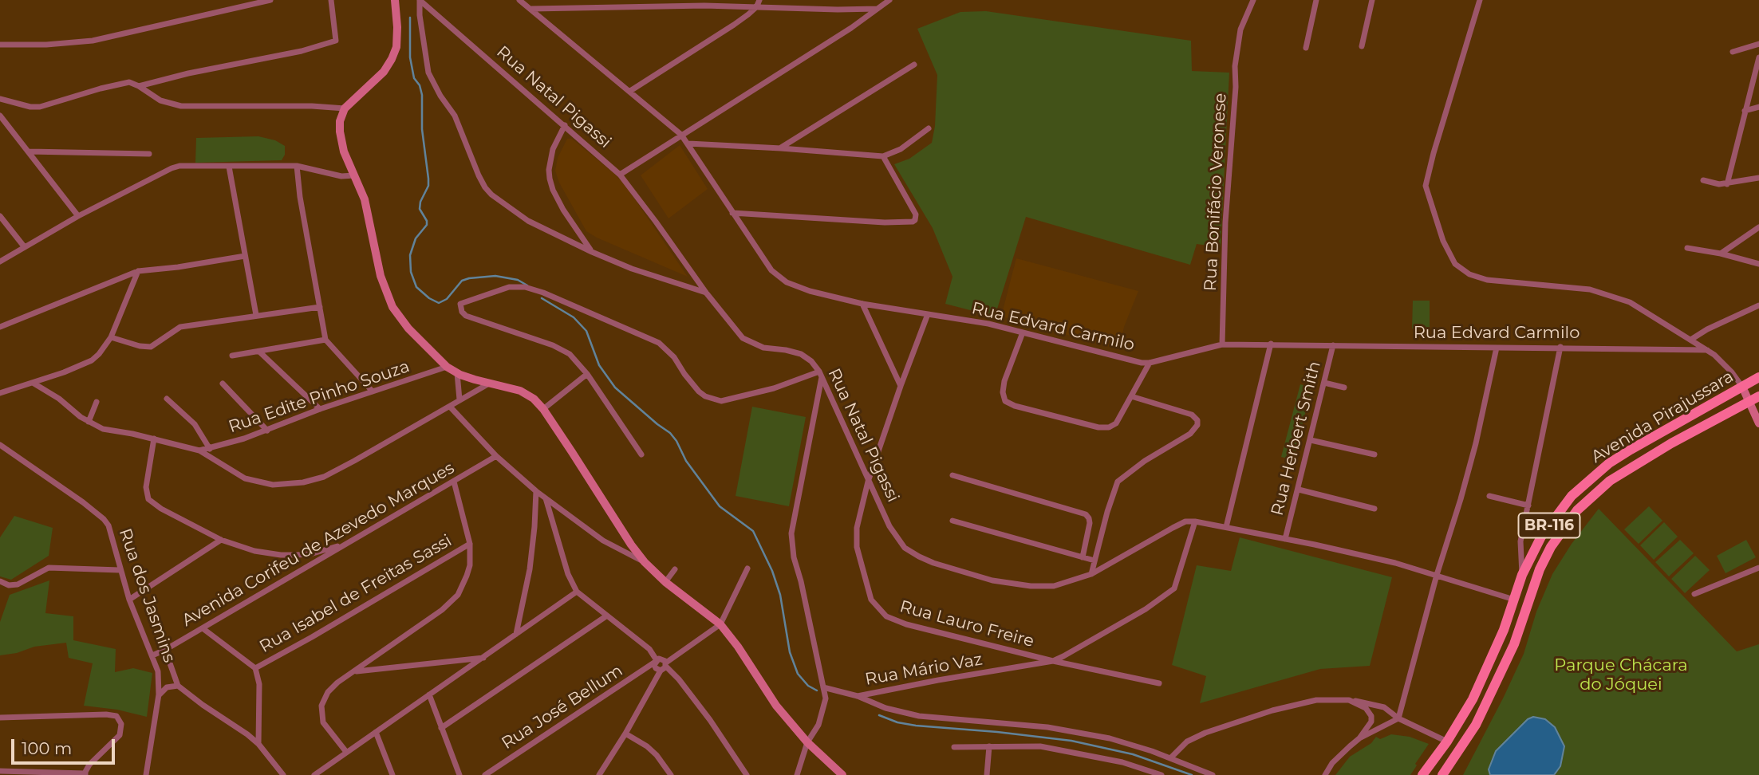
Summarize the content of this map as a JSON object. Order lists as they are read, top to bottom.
{
  "streets": {
    "main road": ["Avenida Pirajussara", "BR-116"],
    "street": [
      "Rua Natal Pigassi",
      "Rua Bonifácio Veronese",
      "Rua Edvard Carmilo",
      "Rua Edite Pinho Souza",
      "Rua Herbert Smith",
      "Avenida Corifeu de Azevedo Marques",
      "Rua Isabel de Freitas Sassi",
      "Rua dos Jasmins",
      "Rua Lauro Freire",
      "Rua Mário Vaz",
      "Rua José Bellum"
    ]
  },
  "crossings": [
    ["Rua Natal Pigassi", "Rua Lauro Freire"],
    ["Rua Natal Pigassi", "Rua Mário Vaz"],
    ["Rua Bonifácio Veronese", "Rua Edvard Carmilo"],
    ["Rua Edvard Carmilo", "Rua Herbert Smith"],
    ["Rua Edvard Carmilo", "Rua Lauro Freire"],
    ["Avenida Pirajussara", "BR-116"],
    ["Avenida Corifeu de Azevedo Marques", "Rua dos Jasmins"],
    ["Rua Lauro Freire", "Rua Mário Vaz"]
  ],
  "parks": ["Parque Chácara do Jóquei"],
  "scale_bar": "100 m"
}
